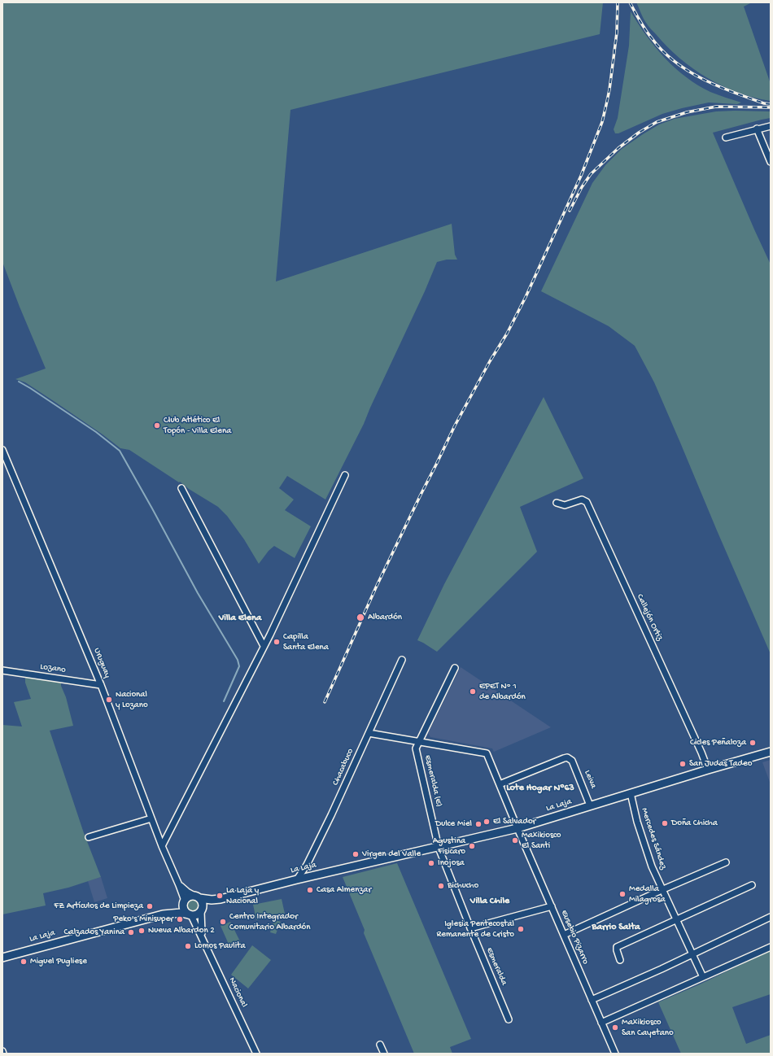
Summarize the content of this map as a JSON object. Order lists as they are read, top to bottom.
{
  "streets": {
    "main road": ["La Laja"],
    "street": [
      "Callejón Ortiz",
      "Uruguay",
      "Lozano",
      "Chacabuco",
      "Leiva",
      "Esmeralda (E)",
      "Mercedes Sández",
      "Eusebio Pizarro",
      "Esmeralda",
      "Nacional"
    ]
  },
  "crossings": [
    ["Callejón Ortiz", "La Laja"],
    ["Uruguay", "Lozano"],
    ["Uruguay", "La Laja"],
    ["Uruguay", "Nacional"],
    ["Chacabuco", "La Laja"],
    ["Leiva", "La Laja"],
    ["Leiva", "Eusebio Pizarro"],
    ["Esmeralda (E)", "La Laja"],
    ["Esmeralda (E)", "Eusebio Pizarro"],
    ["Esmeralda (E)", "Esmeralda"],
    ["La Laja", "Mercedes Sández"],
    ["La Laja", "Eusebio Pizarro"],
    ["La Laja", "Esmeralda"],
    ["La Laja", "Nacional"]
  ],
  "districts": [
    "Villa Elena",
    "Lote Hogar Nº63",
    "Villa Chile",
    "Barrio Salta"
  ],
  "places": [
    "Club Atlético El Topón - Villa Elena",
    "Albardón",
    "Capilla Santa Elena",
    "EPET Nº 1 de Albardón",
    "Nacional y Lozano",
    "Cicles Peñaloza",
    "San Judas Tadeo",
    "El Salvador",
    "Doña Chicha",
    "Dulce Miel",
    "Maxikiosco El Santi",
    "Agustina Fisicaro",
    "Virgen del Valle",
    "Inojosa",
    "Bichucho",
    "Casa Almenzar",
    "Medalla Milagrosa",
    "La Laja y Nacional",
    "FZ Artículos de Limpieza",
    "Peko's Minisuper",
    "Centro Integrador Comunitario Albardón",
    "Iglesia Pentecostal Remanente de Cristo",
    "Nueva Albardon 2",
    "Calzados Yanina",
    "Lomos Paulita",
    "Miguel Pugliese",
    "Maxikiosco San Cayetano"
  ]
}
